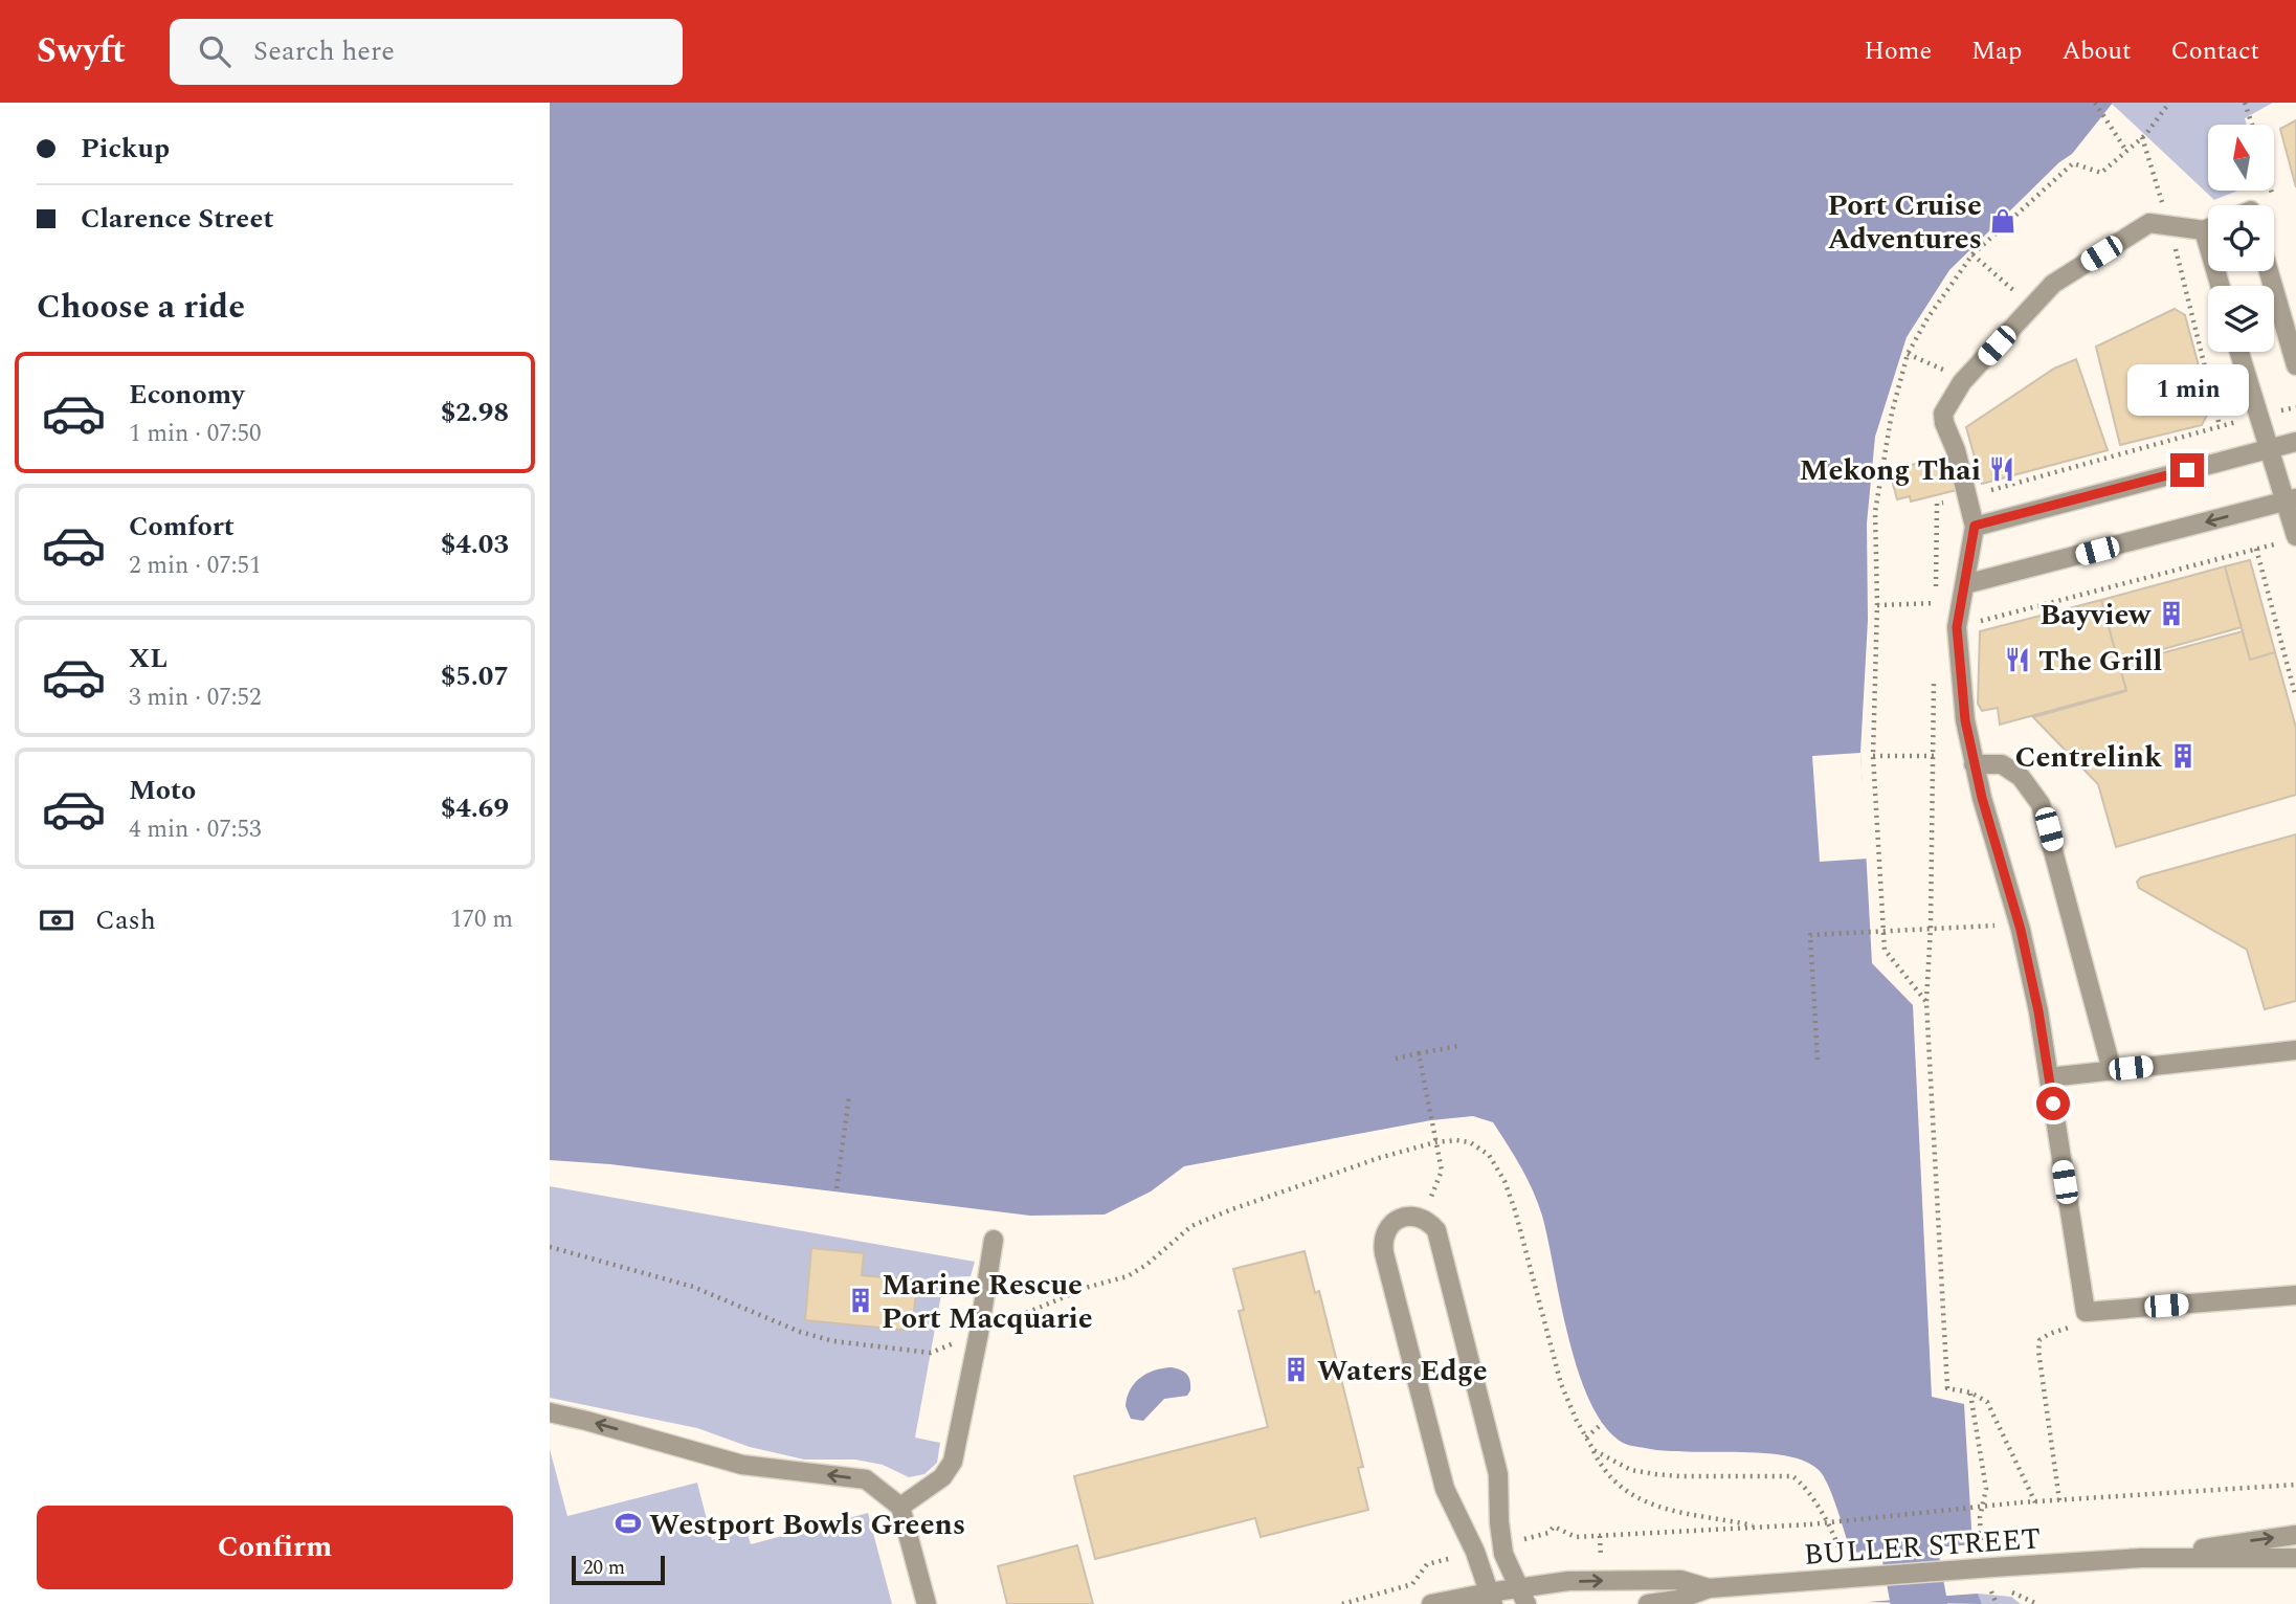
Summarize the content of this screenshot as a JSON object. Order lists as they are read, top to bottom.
{
  "streets": {
    "street": ["BULLER STREET"]
  },
  "places": {
    "shop": ["Port Cruise Adventures"],
    "restaurant": ["Mekong Thai", "The Grill"],
    "building": [
      "Bayview",
      "Centrelink",
      "Marine Rescue Port Macquarie",
      "Waters Edge"
    ],
    "sports": ["Westport Bowls Greens"]
  },
  "scale_bar": "20 m",
  "north": "top",
  "page": {
    "header": "Swyft",
    "search": "Search here",
    "nav": [
      "Home",
      "Map",
      "About",
      "Contact"
    ],
    "banner": ["Pickup", "Clarence Street"],
    "heading": "Choose a ride",
    "list": [
      {
        "name": "Economy",
        "note": "1 min · 07:50",
        "value": "$2.98"
      },
      {
        "name": "Comfort",
        "note": "2 min · 07:51",
        "value": "$4.03"
      },
      {
        "name": "XL",
        "note": "3 min · 07:52",
        "value": "$5.07"
      },
      {
        "name": "Moto",
        "note": "4 min · 07:53",
        "value": "$4.69"
      }
    ],
    "bubble": "1 min",
    "pay": ["Cash", "170 m"],
    "buttons": "Confirm",
    "scale": "20 m"
  }
}
